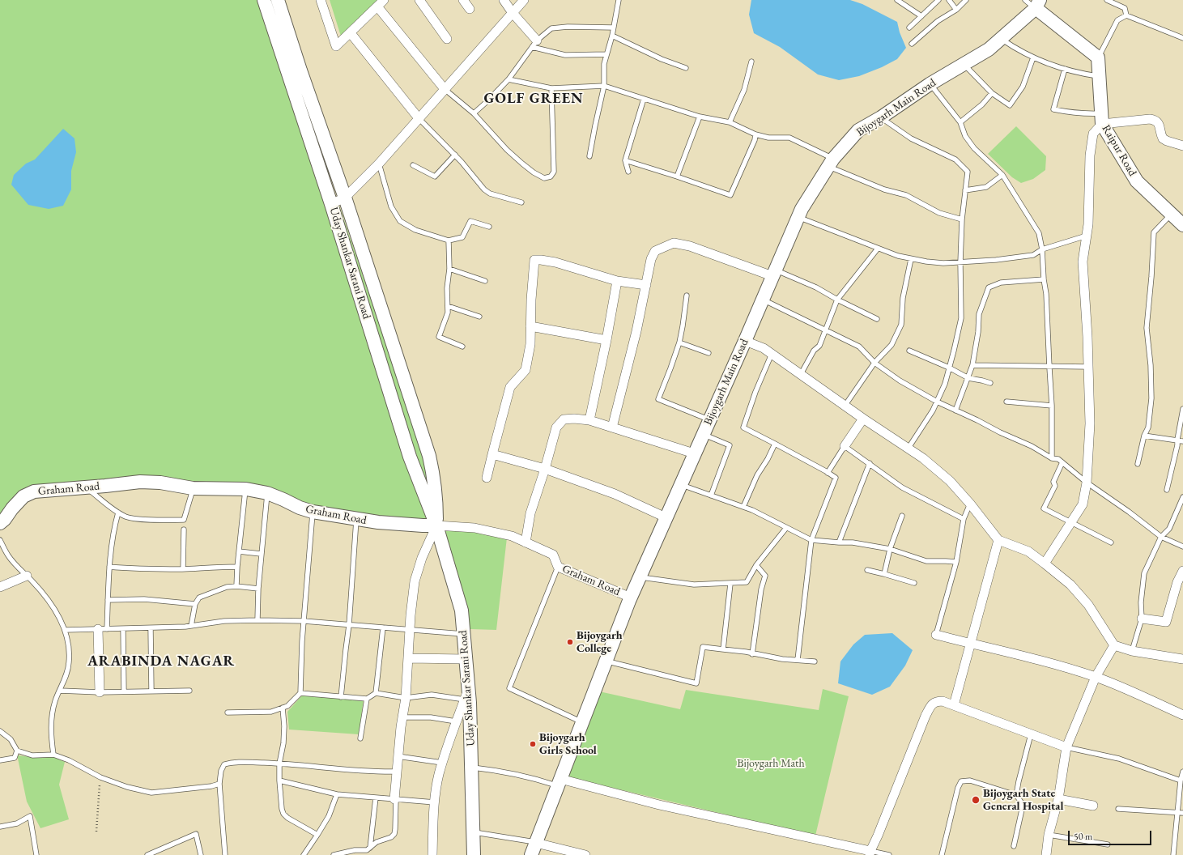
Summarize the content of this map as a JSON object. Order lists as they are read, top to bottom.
{
  "streets": {
    "street": [
      "Bijoygarh Main Road",
      "Raipur Road",
      "Uday Shankar Sarani Road",
      "Graham Road"
    ]
  },
  "crossings": [
    ["Bijoygarh Main Road", "Graham Road"],
    ["Uday Shankar Sarani Road", "Graham Road"]
  ],
  "districts": ["GOLF GREEN", "ARABINDA NAGAR"],
  "parks": ["Bijoygarh Math"],
  "places": ["Bijoygarh College", "Bijoygarh Girls School", "Bijoygarh State General Hospital"],
  "scale_bar": "50 m"
}
